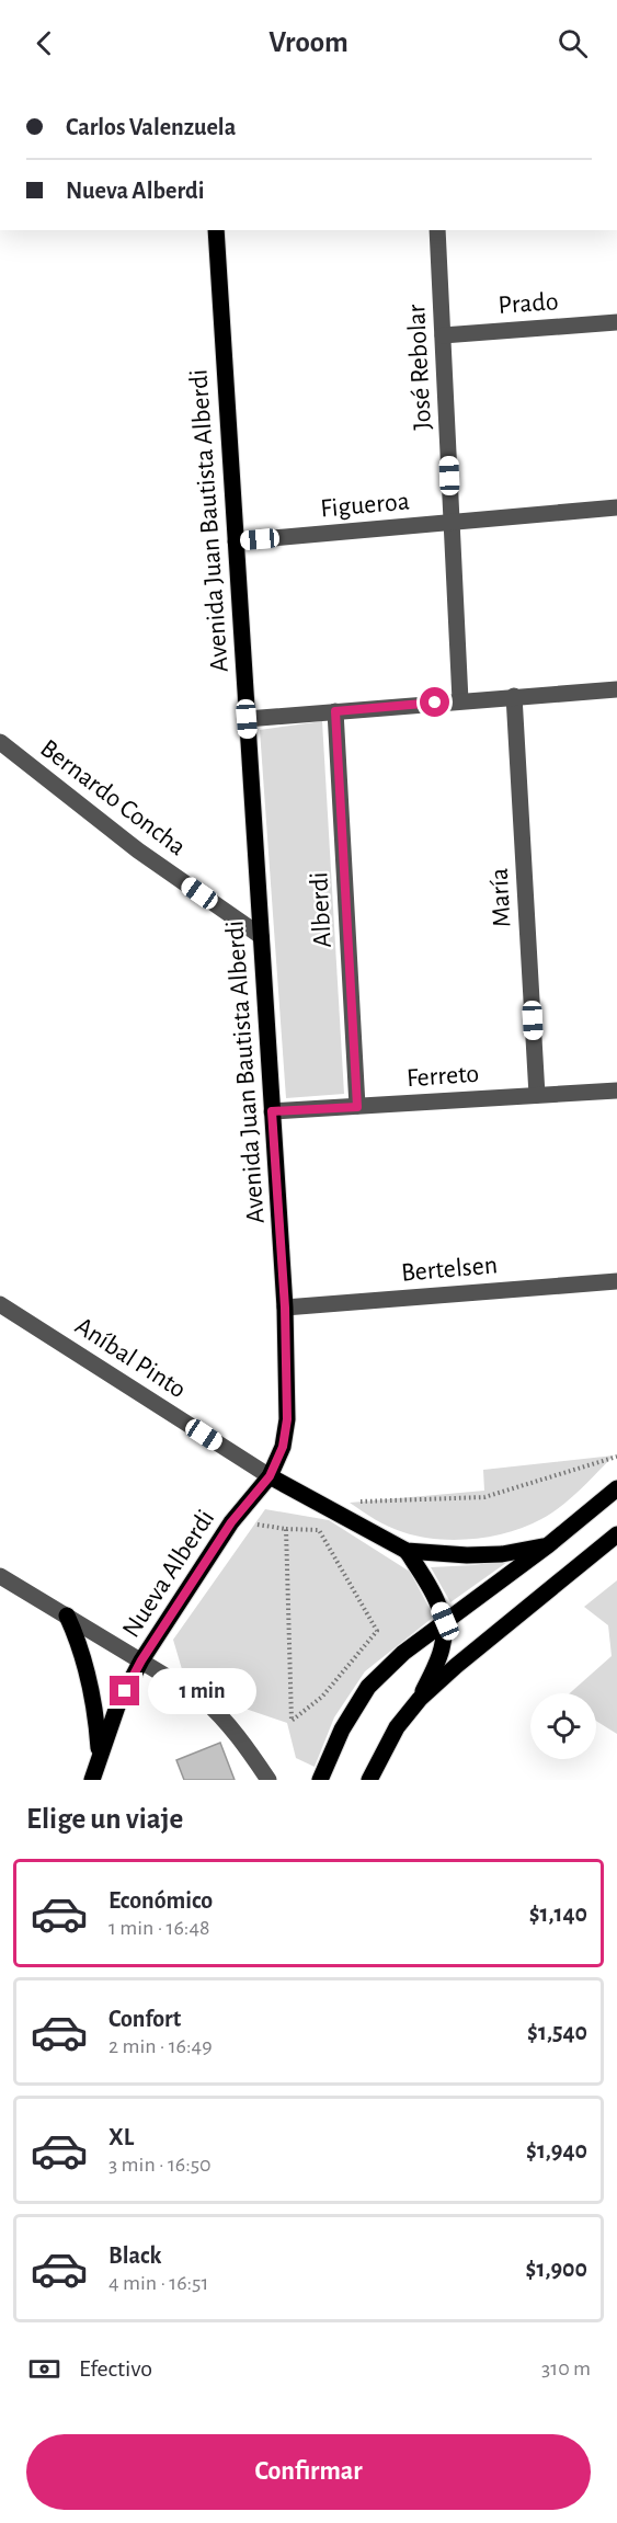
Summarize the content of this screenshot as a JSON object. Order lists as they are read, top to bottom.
{
  "streets": {
    "main road": ["Avenida Juan Bautista Alberdi", "Aníbal Pinto", "Nueva Alberdi"],
    "street": [
      "Prado",
      "José Rebolar",
      "Figueroa",
      "Bernardo Concha",
      "María",
      "Alberdi",
      "Ferreto",
      "Bertelsen"
    ]
  },
  "crossings": [
    ["Prado", "José Rebolar"],
    ["José Rebolar", "Figueroa"],
    ["Figueroa", "Avenida Juan Bautista Alberdi"],
    ["Avenida Juan Bautista Alberdi", "Bernardo Concha"],
    ["Avenida Juan Bautista Alberdi", "Ferreto"],
    ["Avenida Juan Bautista Alberdi", "Bertelsen"],
    ["Avenida Juan Bautista Alberdi", "Aníbal Pinto"],
    ["Avenida Juan Bautista Alberdi", "Nueva Alberdi"],
    ["María", "Ferreto"],
    ["Alberdi", "Ferreto"],
    ["Aníbal Pinto", "Nueva Alberdi"]
  ],
  "page": {
    "header": "Vroom",
    "banner": ["Carlos Valenzuela", "Nueva Alberdi"],
    "bubble": "1 min",
    "heading": "Elige un viaje",
    "list": [
      {
        "name": "Económico",
        "note": "1 min · 16:48",
        "value": "$1,140"
      },
      {
        "name": "Confort",
        "note": "2 min · 16:49",
        "value": "$1,540"
      },
      {
        "name": "XL",
        "note": "3 min · 16:50",
        "value": "$1,940"
      },
      {
        "name": "Black",
        "note": "4 min · 16:51",
        "value": "$1,900"
      }
    ],
    "pay": ["Efectivo", "310 m"],
    "buttons": "Confirmar"
  }
}
